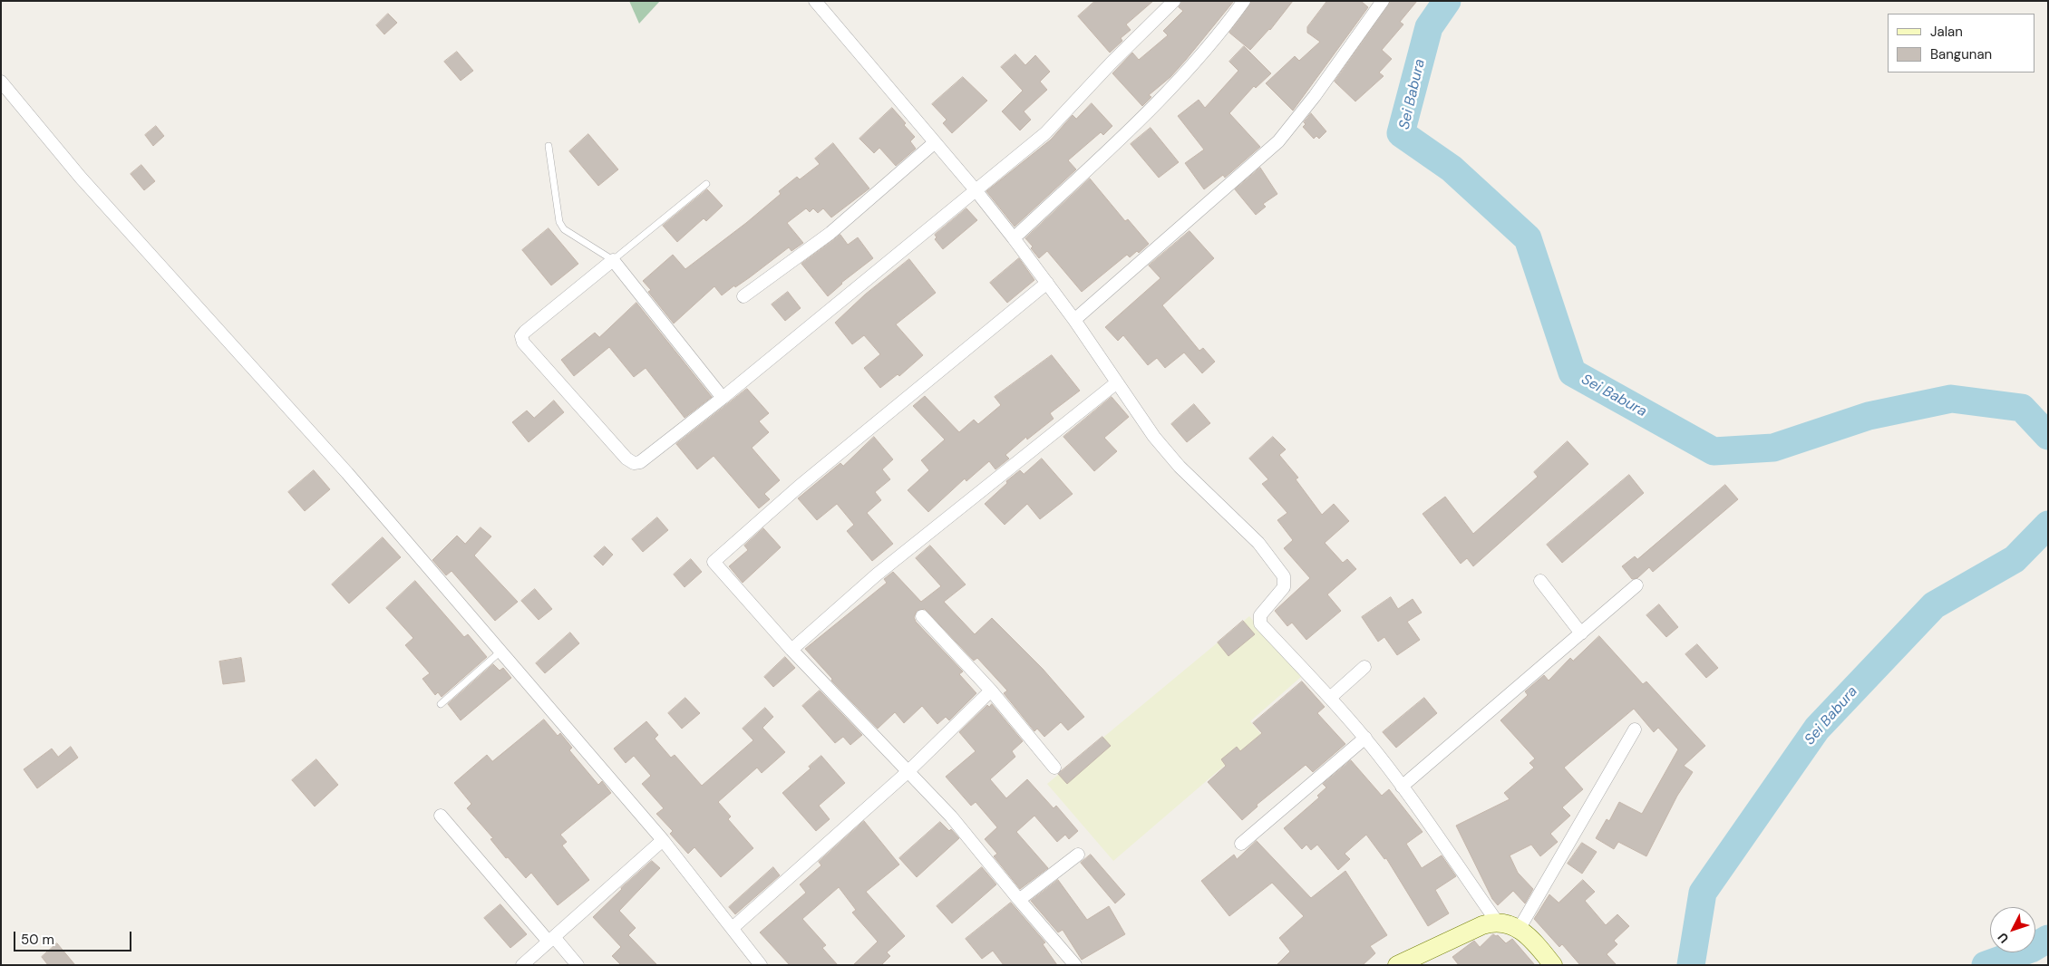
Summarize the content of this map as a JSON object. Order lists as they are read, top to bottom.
{
  "water": ["Sei Babura"],
  "legend": ["Jalan", "Bangunan"],
  "scale_bar": "50 m",
  "north": "bottom left"
}
